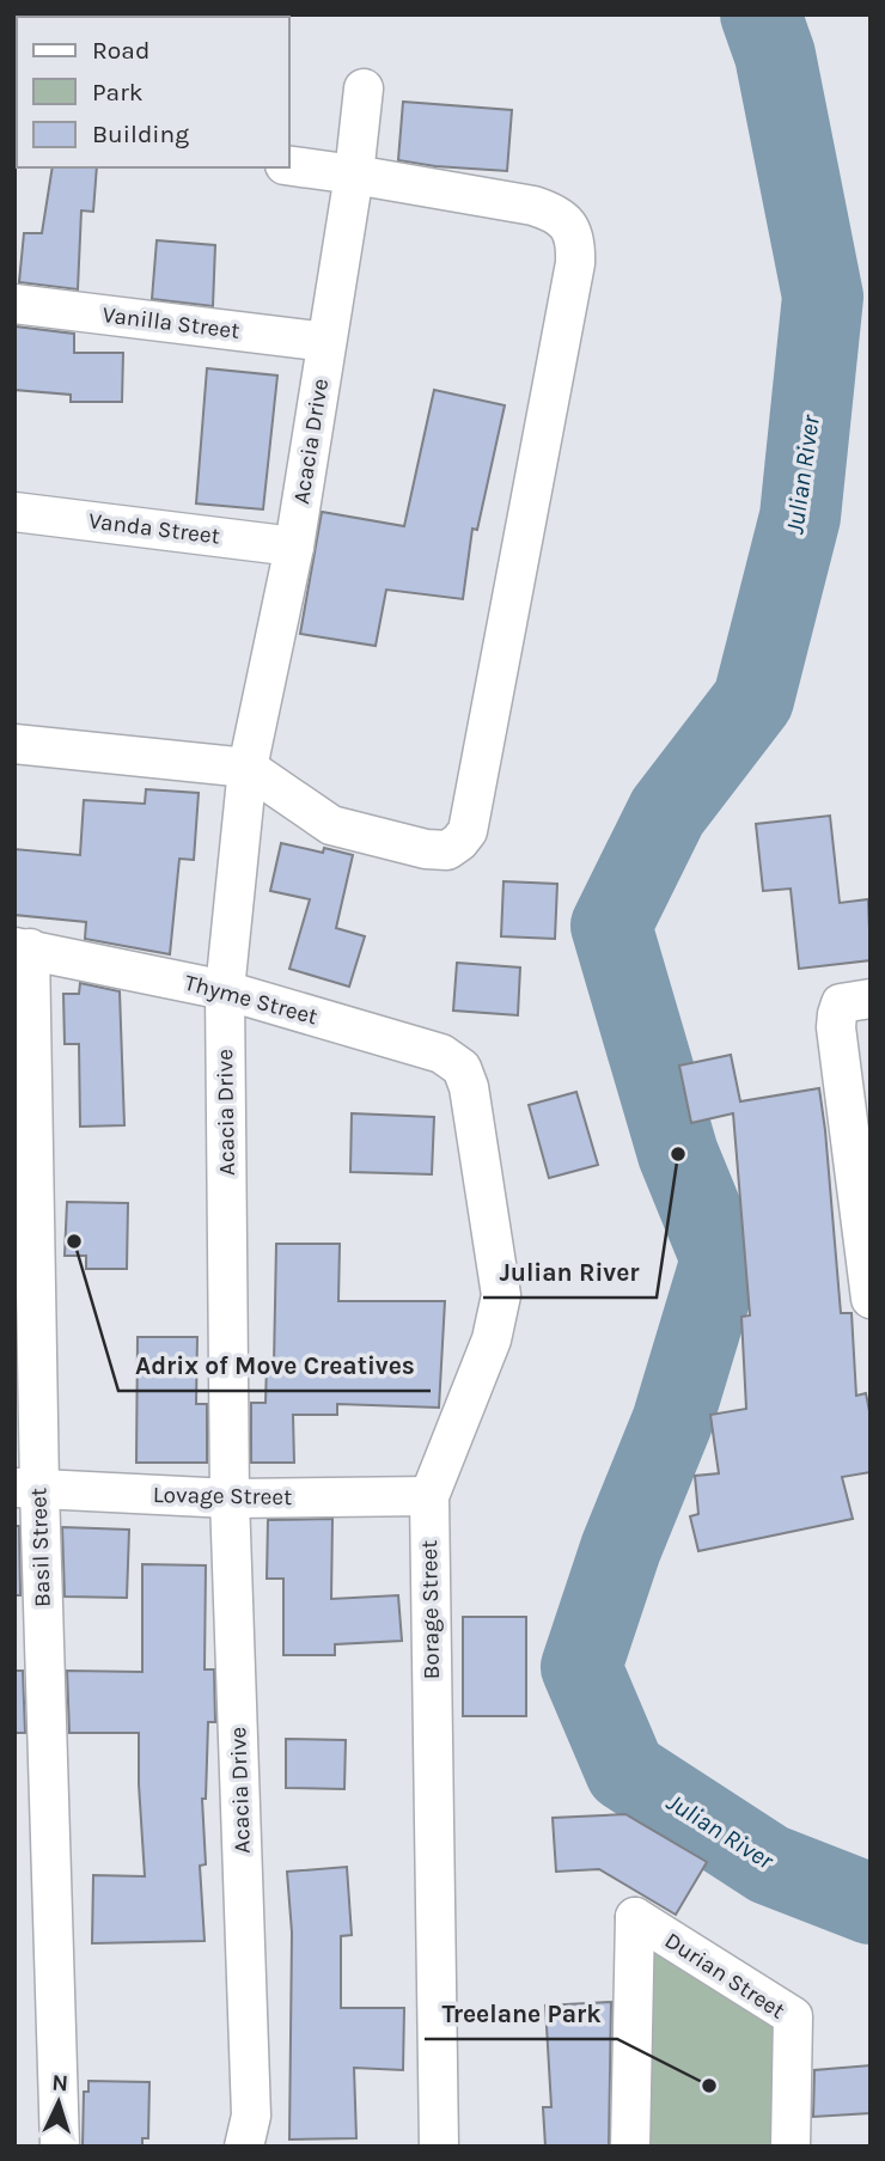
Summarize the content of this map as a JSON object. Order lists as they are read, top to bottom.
{
  "streets": {
    "street": [
      "Vanilla Street",
      "Acacia Drive",
      "Vanda Street",
      "Thyme Street",
      "Lovage Street",
      "Basil Street",
      "Borage Street",
      "Durian Street"
    ]
  },
  "crossings": [
    ["Vanilla Street", "Acacia Drive"],
    ["Acacia Drive", "Vanda Street"],
    ["Acacia Drive", "Thyme Street"],
    ["Acacia Drive", "Lovage Street"],
    ["Thyme Street", "Basil Street"],
    ["Thyme Street", "Borage Street"],
    ["Lovage Street", "Basil Street"],
    ["Lovage Street", "Borage Street"]
  ],
  "water": ["Julian River"],
  "places": ["Julian River", "Adrix of Move Creatives", "Treelane Park"],
  "legend": ["Road", "Park", "Building"],
  "north": "top"
}
